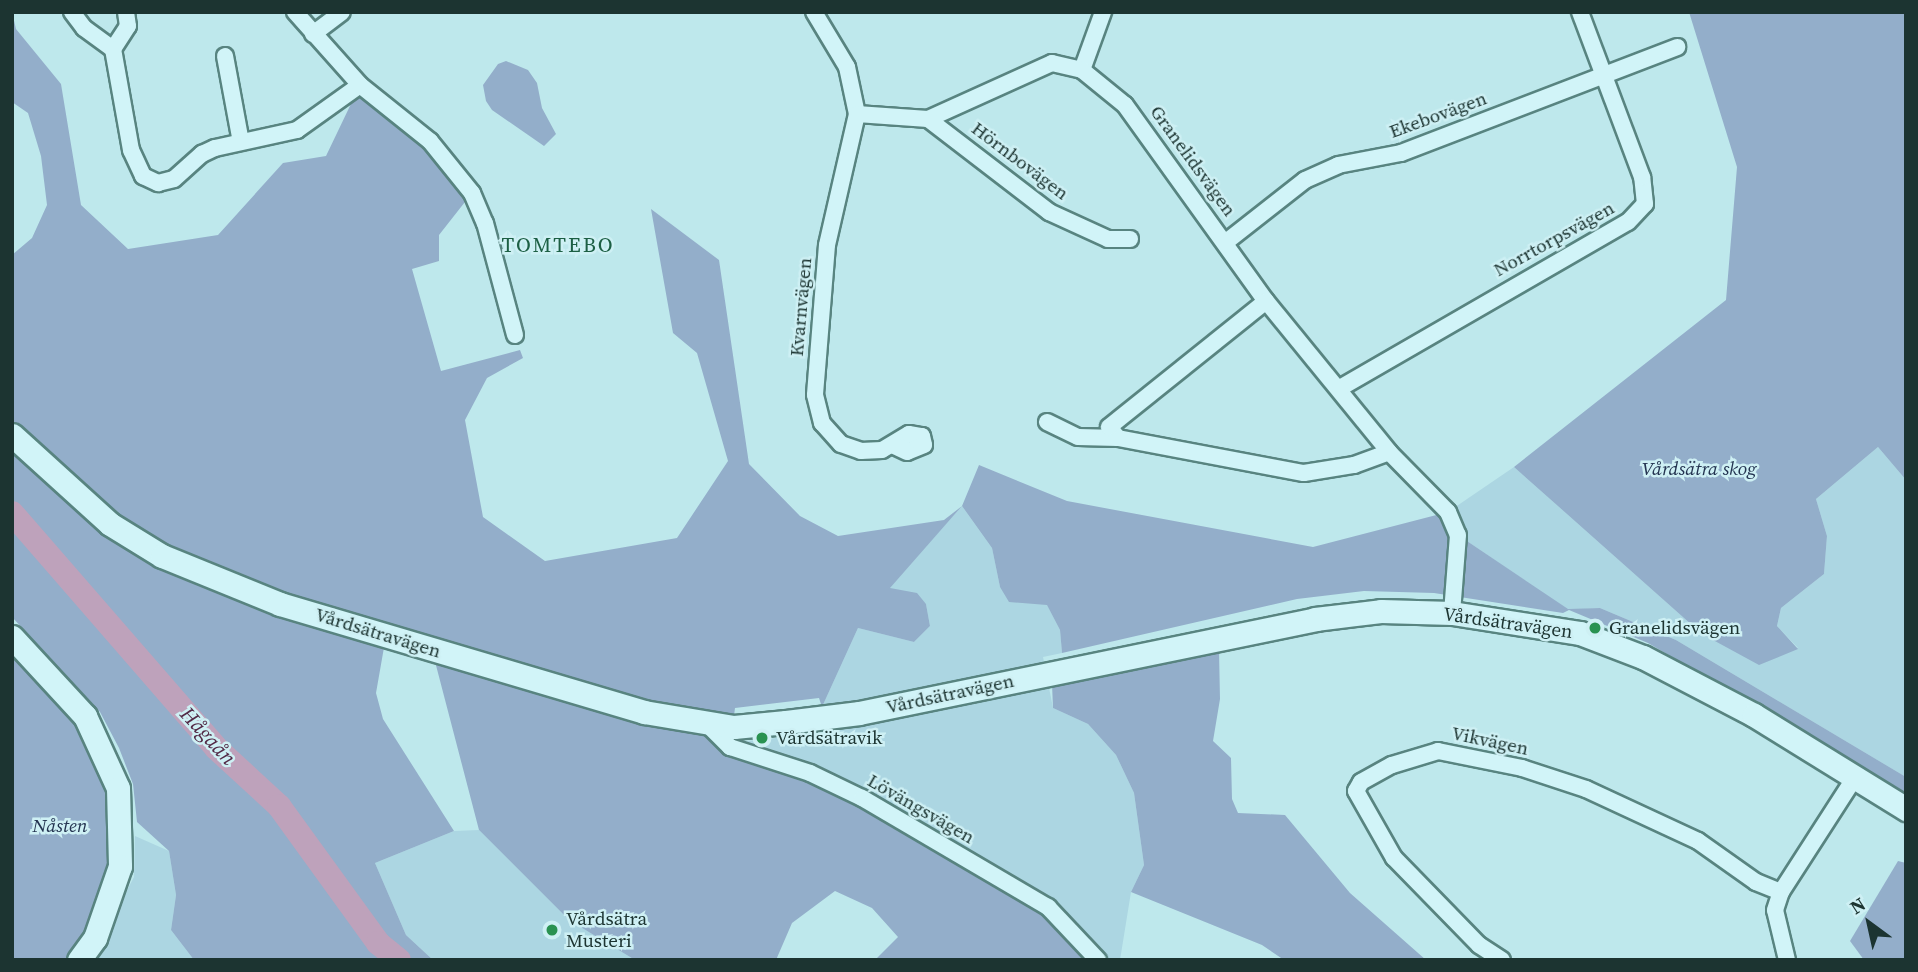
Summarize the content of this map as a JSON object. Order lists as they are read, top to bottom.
{
  "streets": {
    "street": [
      "Ekebovägen",
      "Hörnbovägen",
      "Granelidsvägen",
      "Norrtorpsvägen",
      "Kvarnvägen",
      "Vårdsätravägen",
      "Vikvägen",
      "Lövängsvägen"
    ]
  },
  "crossings": [
    ["Ekebovägen", "Granelidsvägen"],
    ["Ekebovägen", "Norrtorpsvägen"],
    ["Granelidsvägen", "Norrtorpsvägen"],
    ["Granelidsvägen", "Vårdsätravägen"],
    ["Vårdsätravägen", "Lövängsvägen"]
  ],
  "districts": ["TOMTEBO"],
  "water": ["Hågaån"],
  "parks": ["Vårdsätra skog", "Nåsten"],
  "places": ["Granelidsvägen", "Vårdsätravik", "Vårdsätra Musteri"],
  "north": "top left"
}
